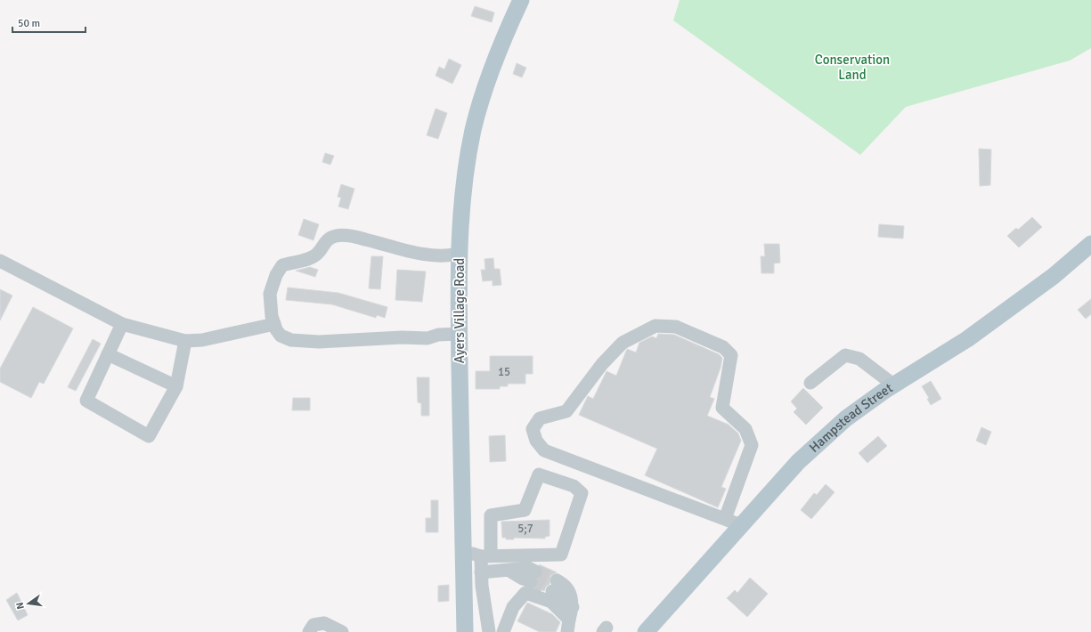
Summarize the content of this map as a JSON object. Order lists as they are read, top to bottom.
{
  "streets": {
    "main road": ["Ayers Village Road", "Hampstead Street"]
  },
  "parks": ["Conservation Land"],
  "house_numbers": ["15", "5;7"],
  "scale_bar": "50 m",
  "north": "left"
}
